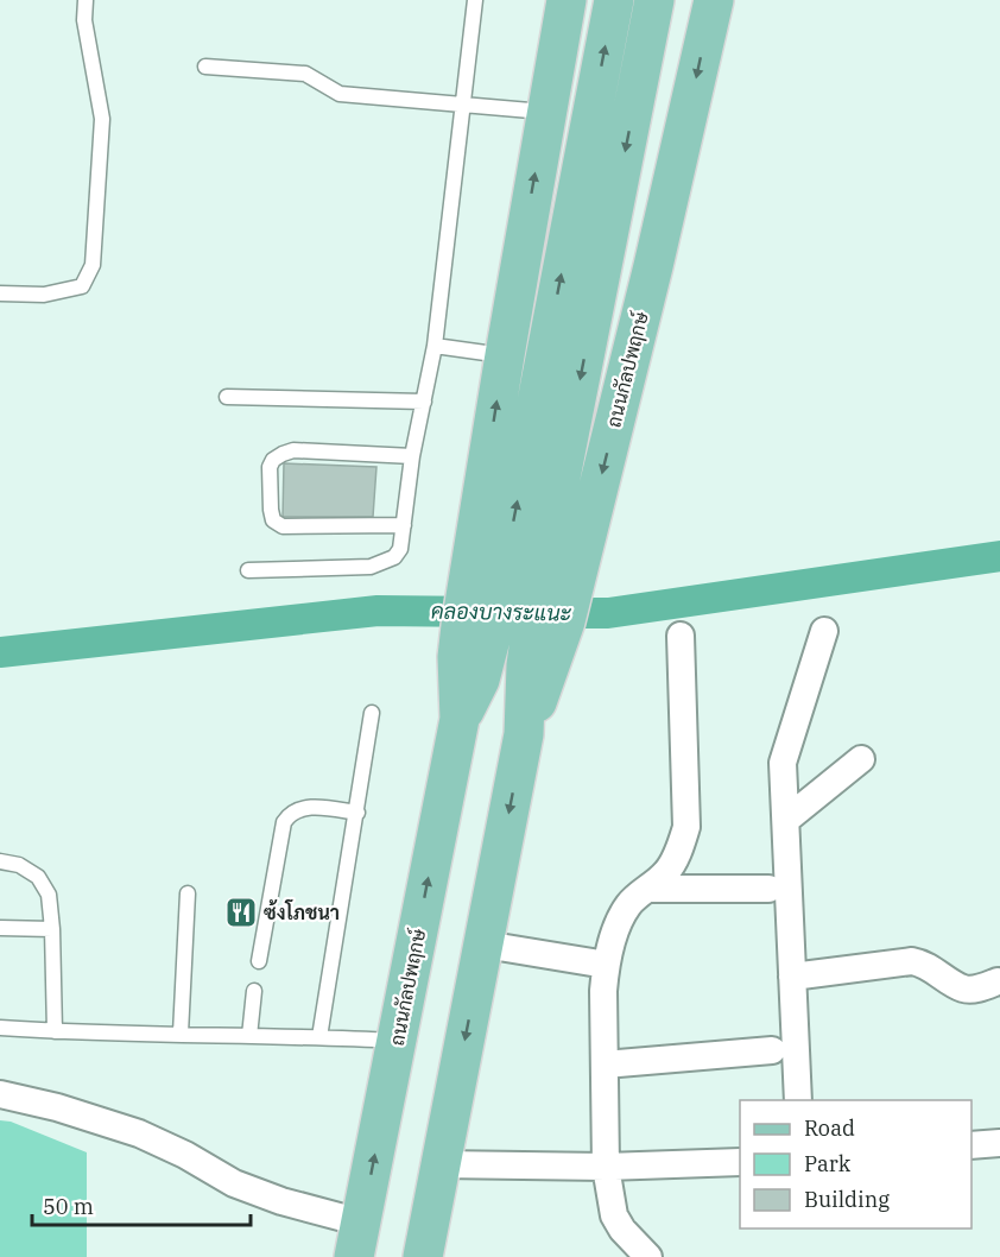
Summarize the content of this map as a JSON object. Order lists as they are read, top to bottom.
{
  "streets": {
    "main road": ["ถนนกัลปพฤกษ์"]
  },
  "water": ["คลองบางระแนะ"],
  "places": {
    "restaurant": ["ซ้งโภชนา"]
  },
  "legend": ["Road", "Park", "Building"],
  "scale_bar": "50 m"
}
